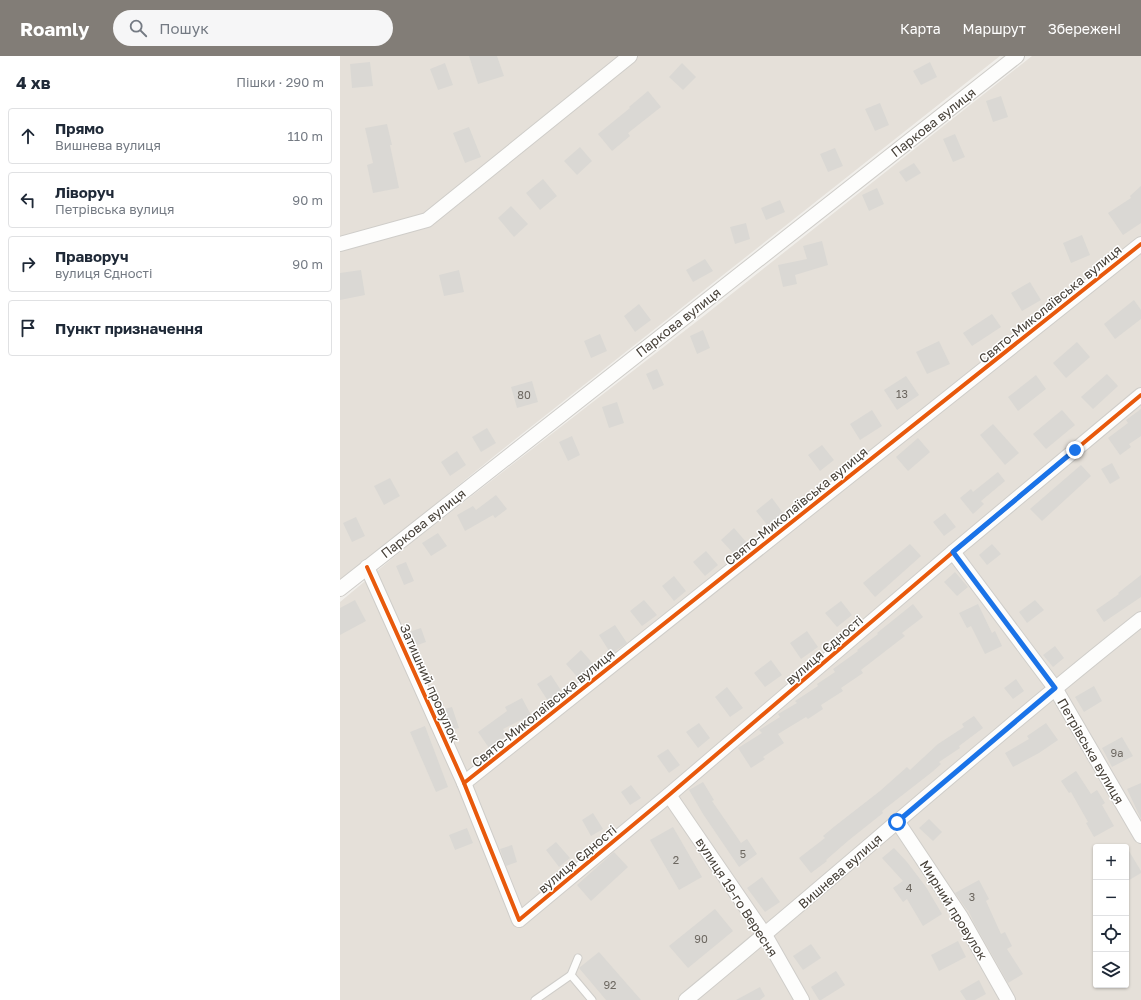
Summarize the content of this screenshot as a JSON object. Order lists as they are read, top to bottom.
{
  "streets": {
    "street": [
      "Паркова вулиця",
      "Свято-Миколаївська вулиця",
      "вулиця Єдності",
      "Затишний провулок",
      "Петрівська вулиця",
      "Вишнева вулиця",
      "вулиця 19-го Вересня",
      "Мирний провулок"
    ]
  },
  "crossings": [
    ["Паркова вулиця", "Затишний провулок"],
    ["Свято-Миколаївська вулиця", "Затишний провулок"],
    ["вулиця Єдності", "Затишний провулок"],
    ["вулиця Єдності", "Петрівська вулиця"],
    ["вулиця Єдності", "вулиця 19-го Вересня"],
    ["Петрівська вулиця", "Вишнева вулиця"],
    ["Вишнева вулиця", "вулиця 19-го Вересня"],
    ["Вишнева вулиця", "Мирний провулок"]
  ],
  "house_numbers": [
    "13",
    "80",
    "9а",
    "5",
    "2",
    "4",
    "3",
    "90",
    "92"
  ],
  "page": {
    "header": "Roamly",
    "search": "Пошук",
    "nav": ["Карта", "Маршрут", "Збережені"],
    "heading": ["4 хв", "Пішки · 290 m"],
    "list": [
      ["Прямо", "Вишнева вулиця", "110 m"],
      ["Ліворуч", "Петрівська вулиця", "90 m"],
      ["Праворуч", "вулиця Єдності", "90 m"],
      "Пункт призначення"
    ],
    "map_buttons": ["+", "−"]
  }
}
